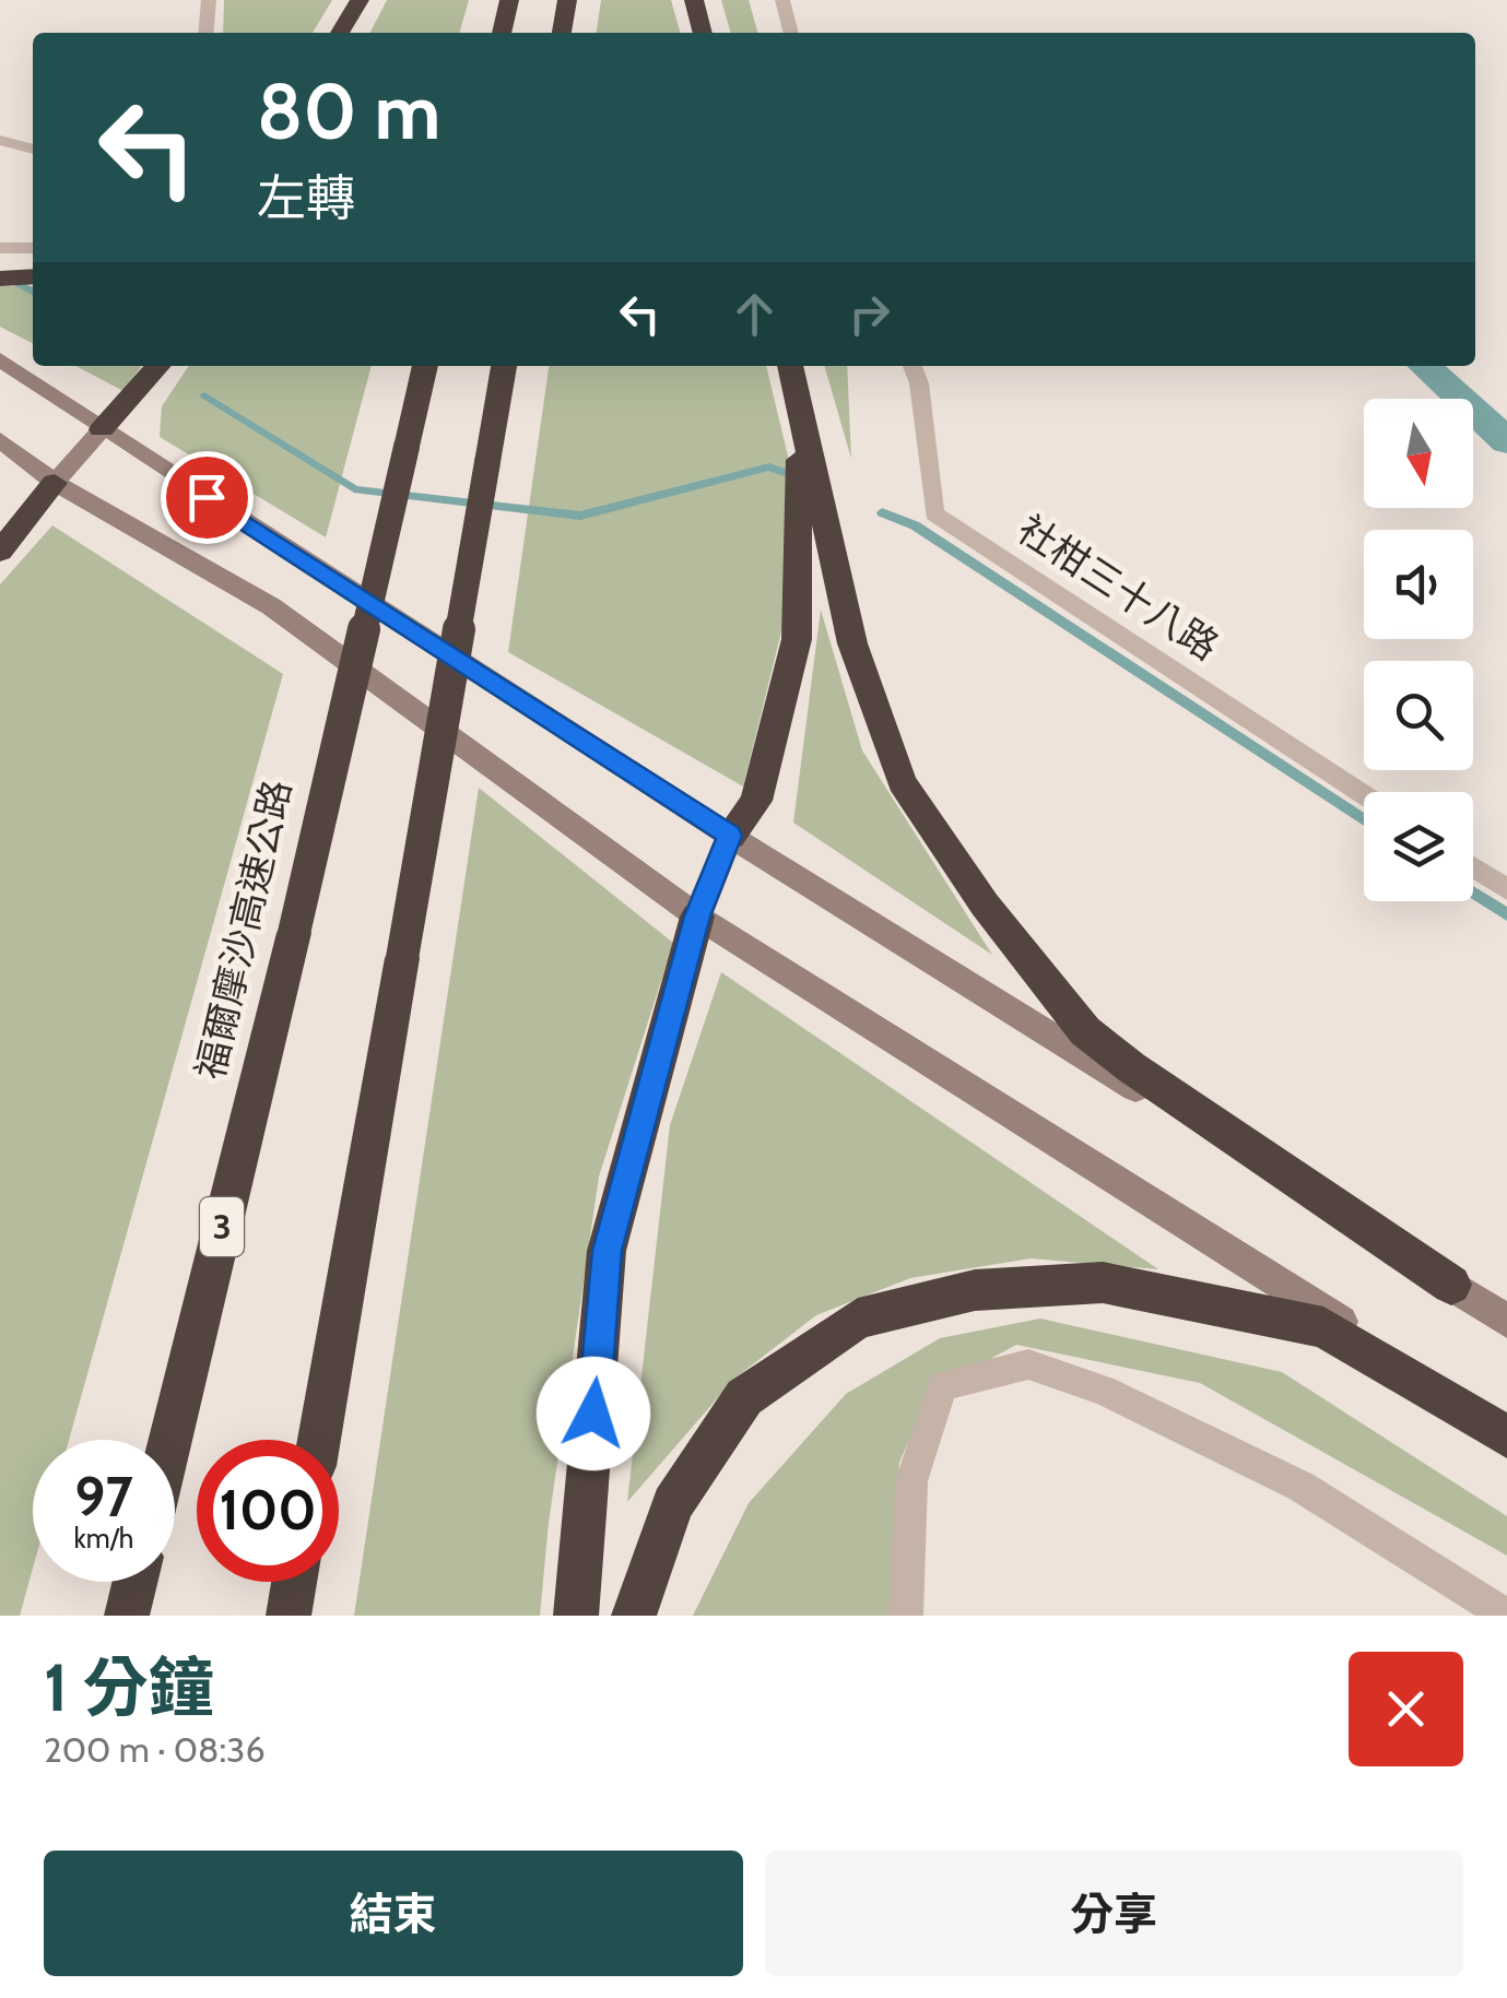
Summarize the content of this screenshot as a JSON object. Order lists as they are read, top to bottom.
{
  "streets": {
    "highway": ["福爾摩沙高速公路", "3"],
    "lane": ["社柑三十八路"]
  },
  "north": "bottom",
  "page": {
    "turn": ["80 m", "左轉"],
    "speed": "97 km/h",
    "limit": "100",
    "heading": ["1 分鐘", "200 m · 08:36"],
    "buttons": ["結束", "分享"]
  }
}
